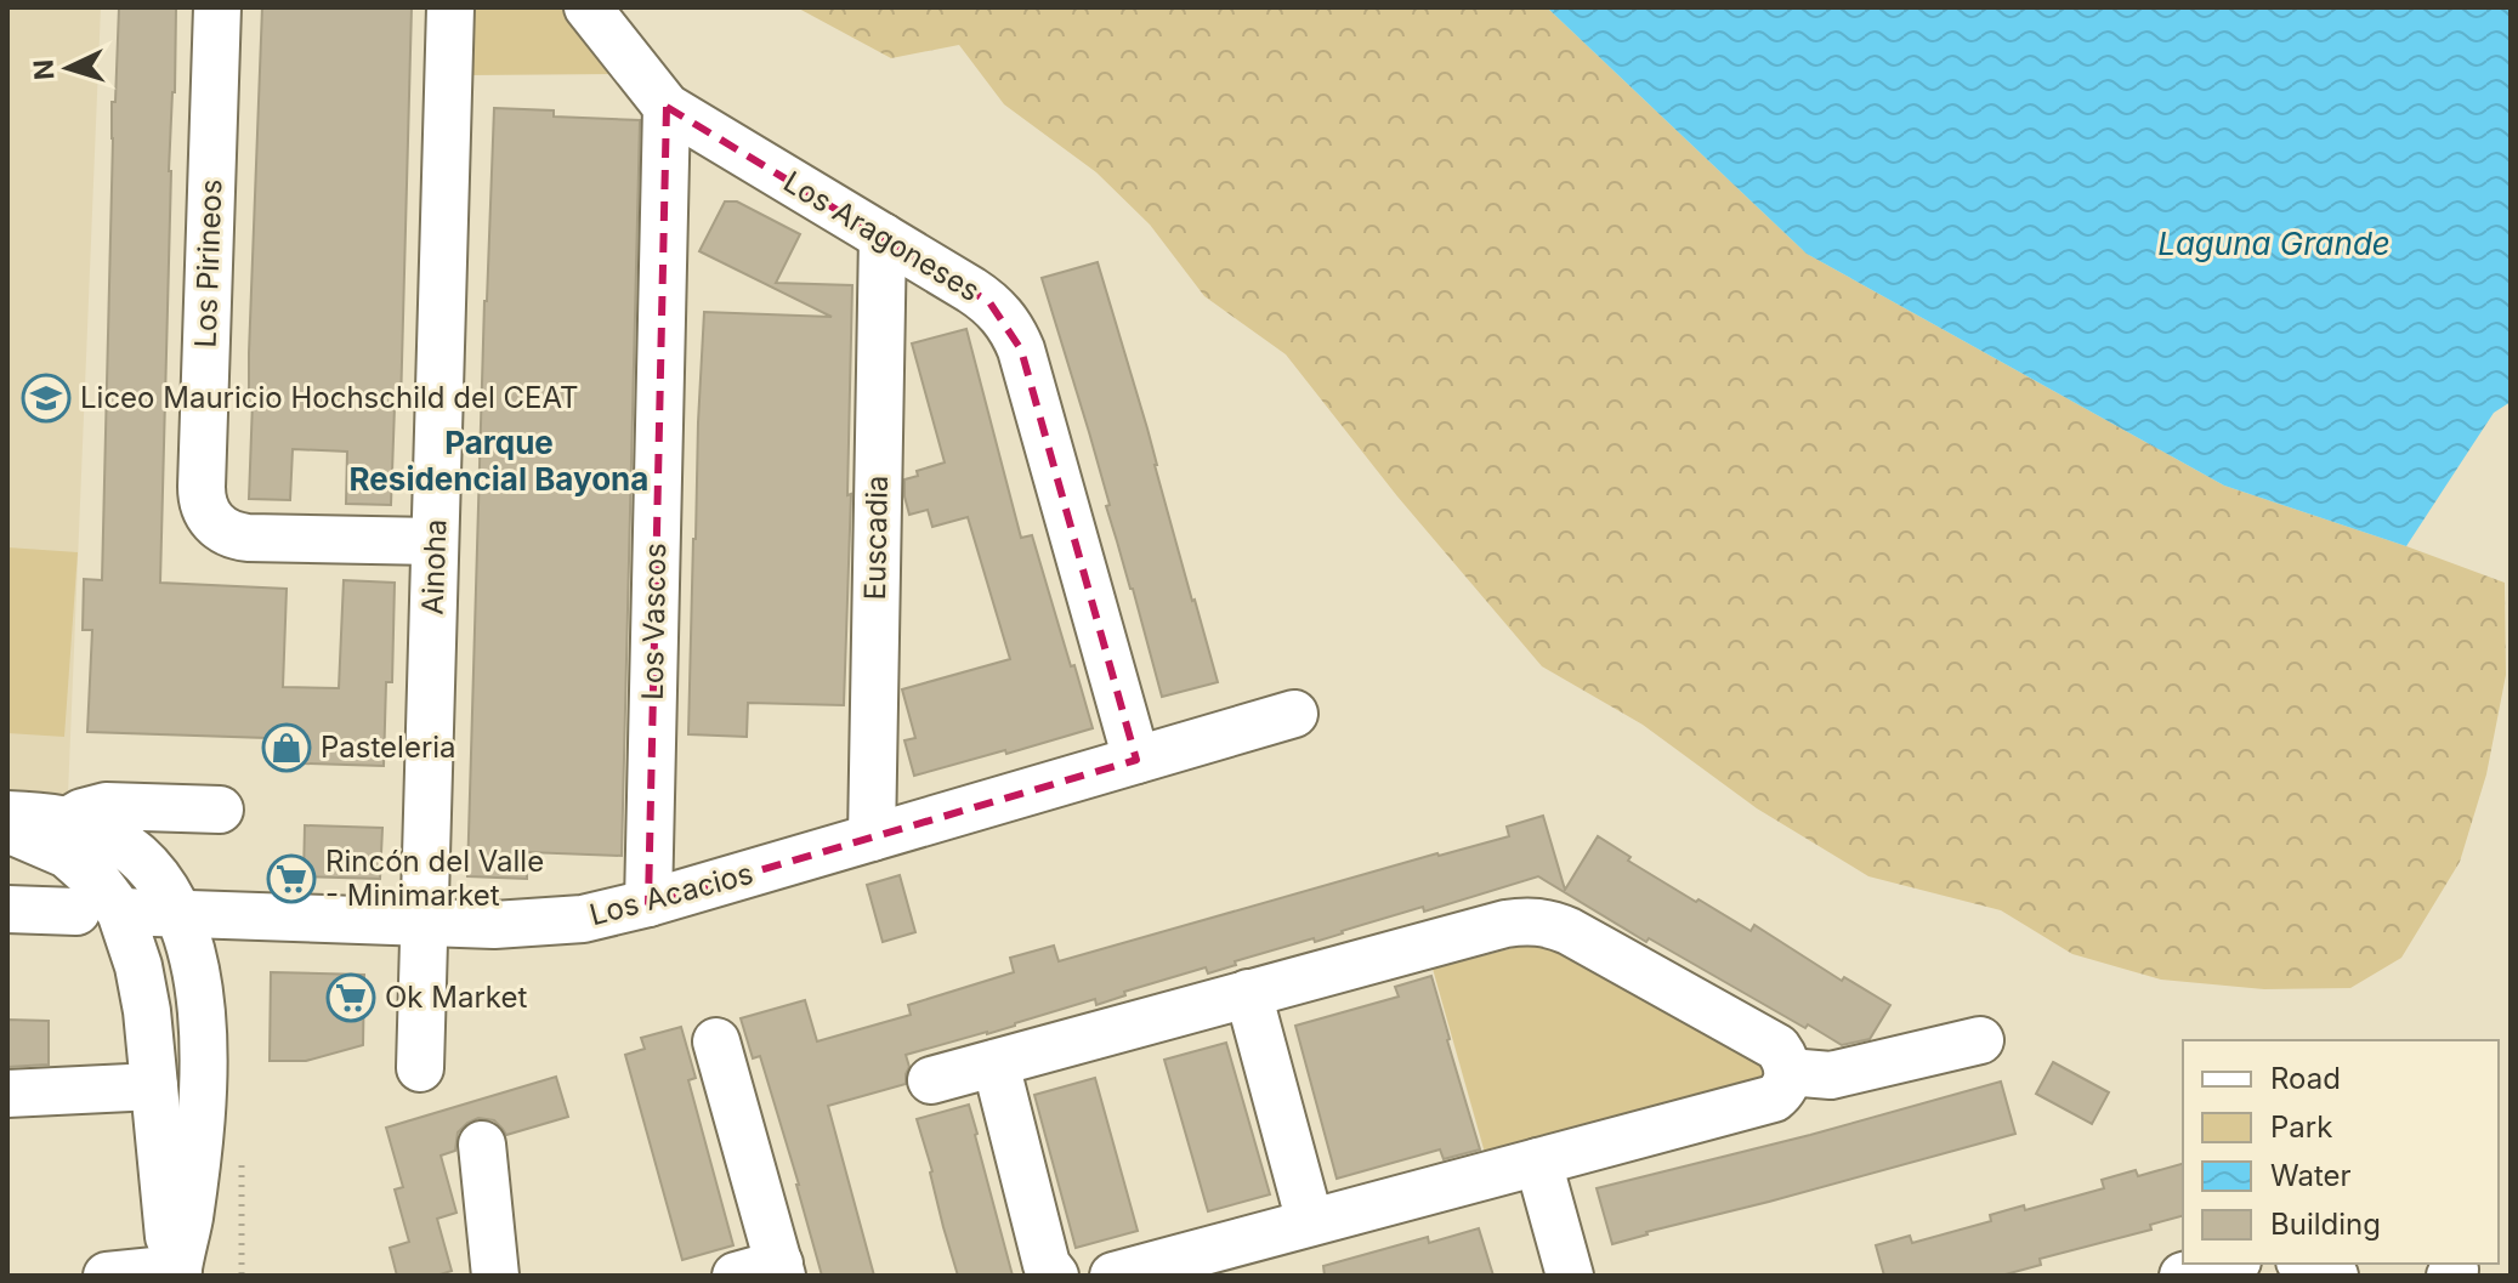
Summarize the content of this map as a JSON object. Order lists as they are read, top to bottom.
{
  "streets": {
    "street": [
      "Los Aragoneses",
      "Los Pirineos",
      "Euscadia",
      "Ainoha",
      "Los Vascos",
      "Los Acacios"
    ]
  },
  "crossings": [
    ["Los Aragoneses", "Euscadia"],
    ["Los Aragoneses", "Los Vascos"],
    ["Los Aragoneses", "Los Acacios"],
    ["Los Pirineos", "Ainoha"],
    ["Euscadia", "Los Acacios"],
    ["Ainoha", "Los Acacios"],
    ["Los Vascos", "Los Acacios"]
  ],
  "districts": ["Parque Residencial Bayona"],
  "water": ["Laguna Grande"],
  "places": {
    "school or university": ["Liceo Mauricio Hochschild del CEAT"],
    "shop": ["Pasteleria"],
    "supermarket": ["Rincón del Valle - Minimarket", "Ok Market"]
  },
  "legend": [
    "Road",
    "Park",
    "Water",
    "Building"
  ],
  "north": "left"
}
